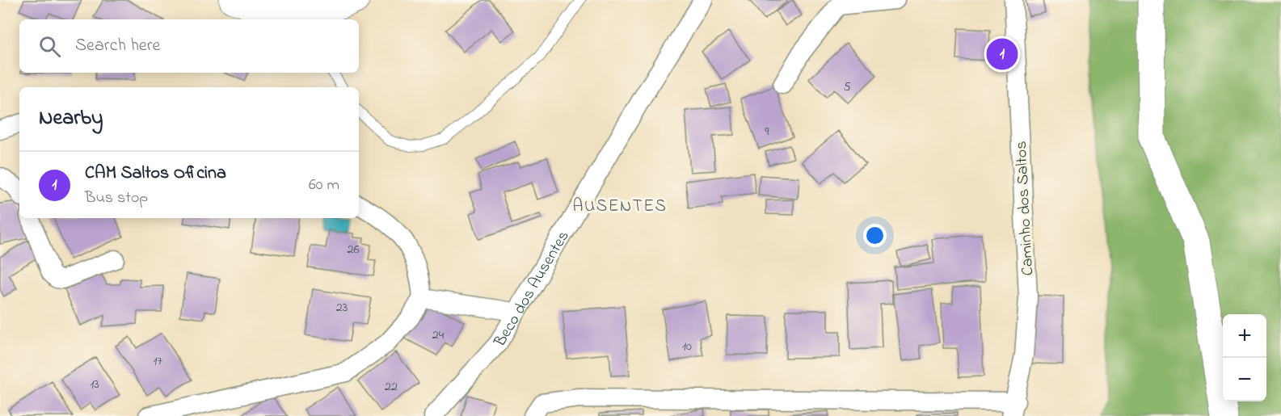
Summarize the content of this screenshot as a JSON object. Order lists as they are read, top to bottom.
{
  "streets": {
    "street": ["Caminho dos Saltos", "Beco dos Ausentes"]
  },
  "districts": ["AUSENTES"],
  "house_numbers": [
    "5",
    "9",
    "26",
    "23",
    "24",
    "10",
    "17",
    "13",
    "22"
  ],
  "page": {
    "search": "Search here",
    "pins": "1",
    "heading": "Nearby",
    "list": [
      {
        "mark": "1",
        "name": "CAM Saltos Oficina",
        "note": "Bus stop",
        "value": "60 m"
      }
    ],
    "map_buttons": ["+", "−"]
  }
}
